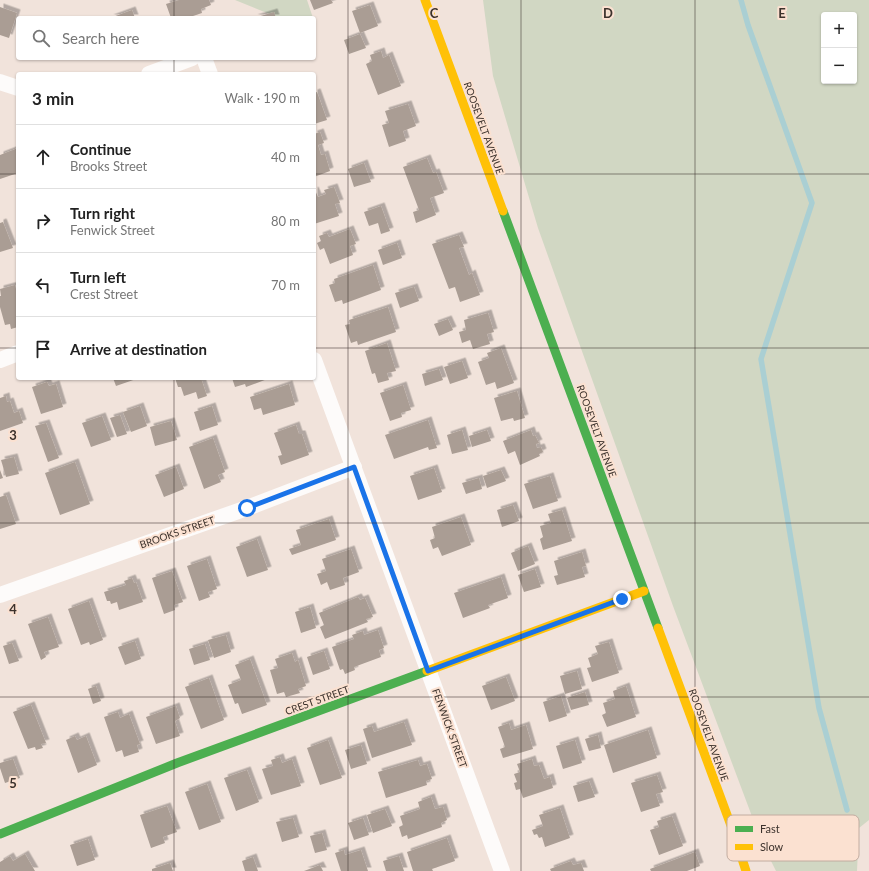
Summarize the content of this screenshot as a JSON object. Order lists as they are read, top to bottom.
{
  "streets": {
    "main road": ["ROOSEVELT AVENUE", "CREST STREET"],
    "street": ["BROOKS STREET", "FENWICK STREET"]
  },
  "crossings": [
    ["ROOSEVELT AVENUE", "CREST STREET"],
    ["BROOKS STREET", "FENWICK STREET"],
    ["CREST STREET", "FENWICK STREET"]
  ],
  "legend": ["Fast", "Slow"],
  "page": {
    "map_buttons": ["+", "−"],
    "search": "Search here",
    "heading": ["3 min", "Walk · 190 m"],
    "list": [
      ["Continue", "Brooks Street", "40 m"],
      ["Turn right", "Fenwick Street", "80 m"],
      ["Turn left", "Crest Street", "70 m"],
      "Arrive at destination"
    ]
  },
  "grid": {
    "columns": ["C", "D", "E"],
    "rows": ["3", "4", "5"]
  }
}
